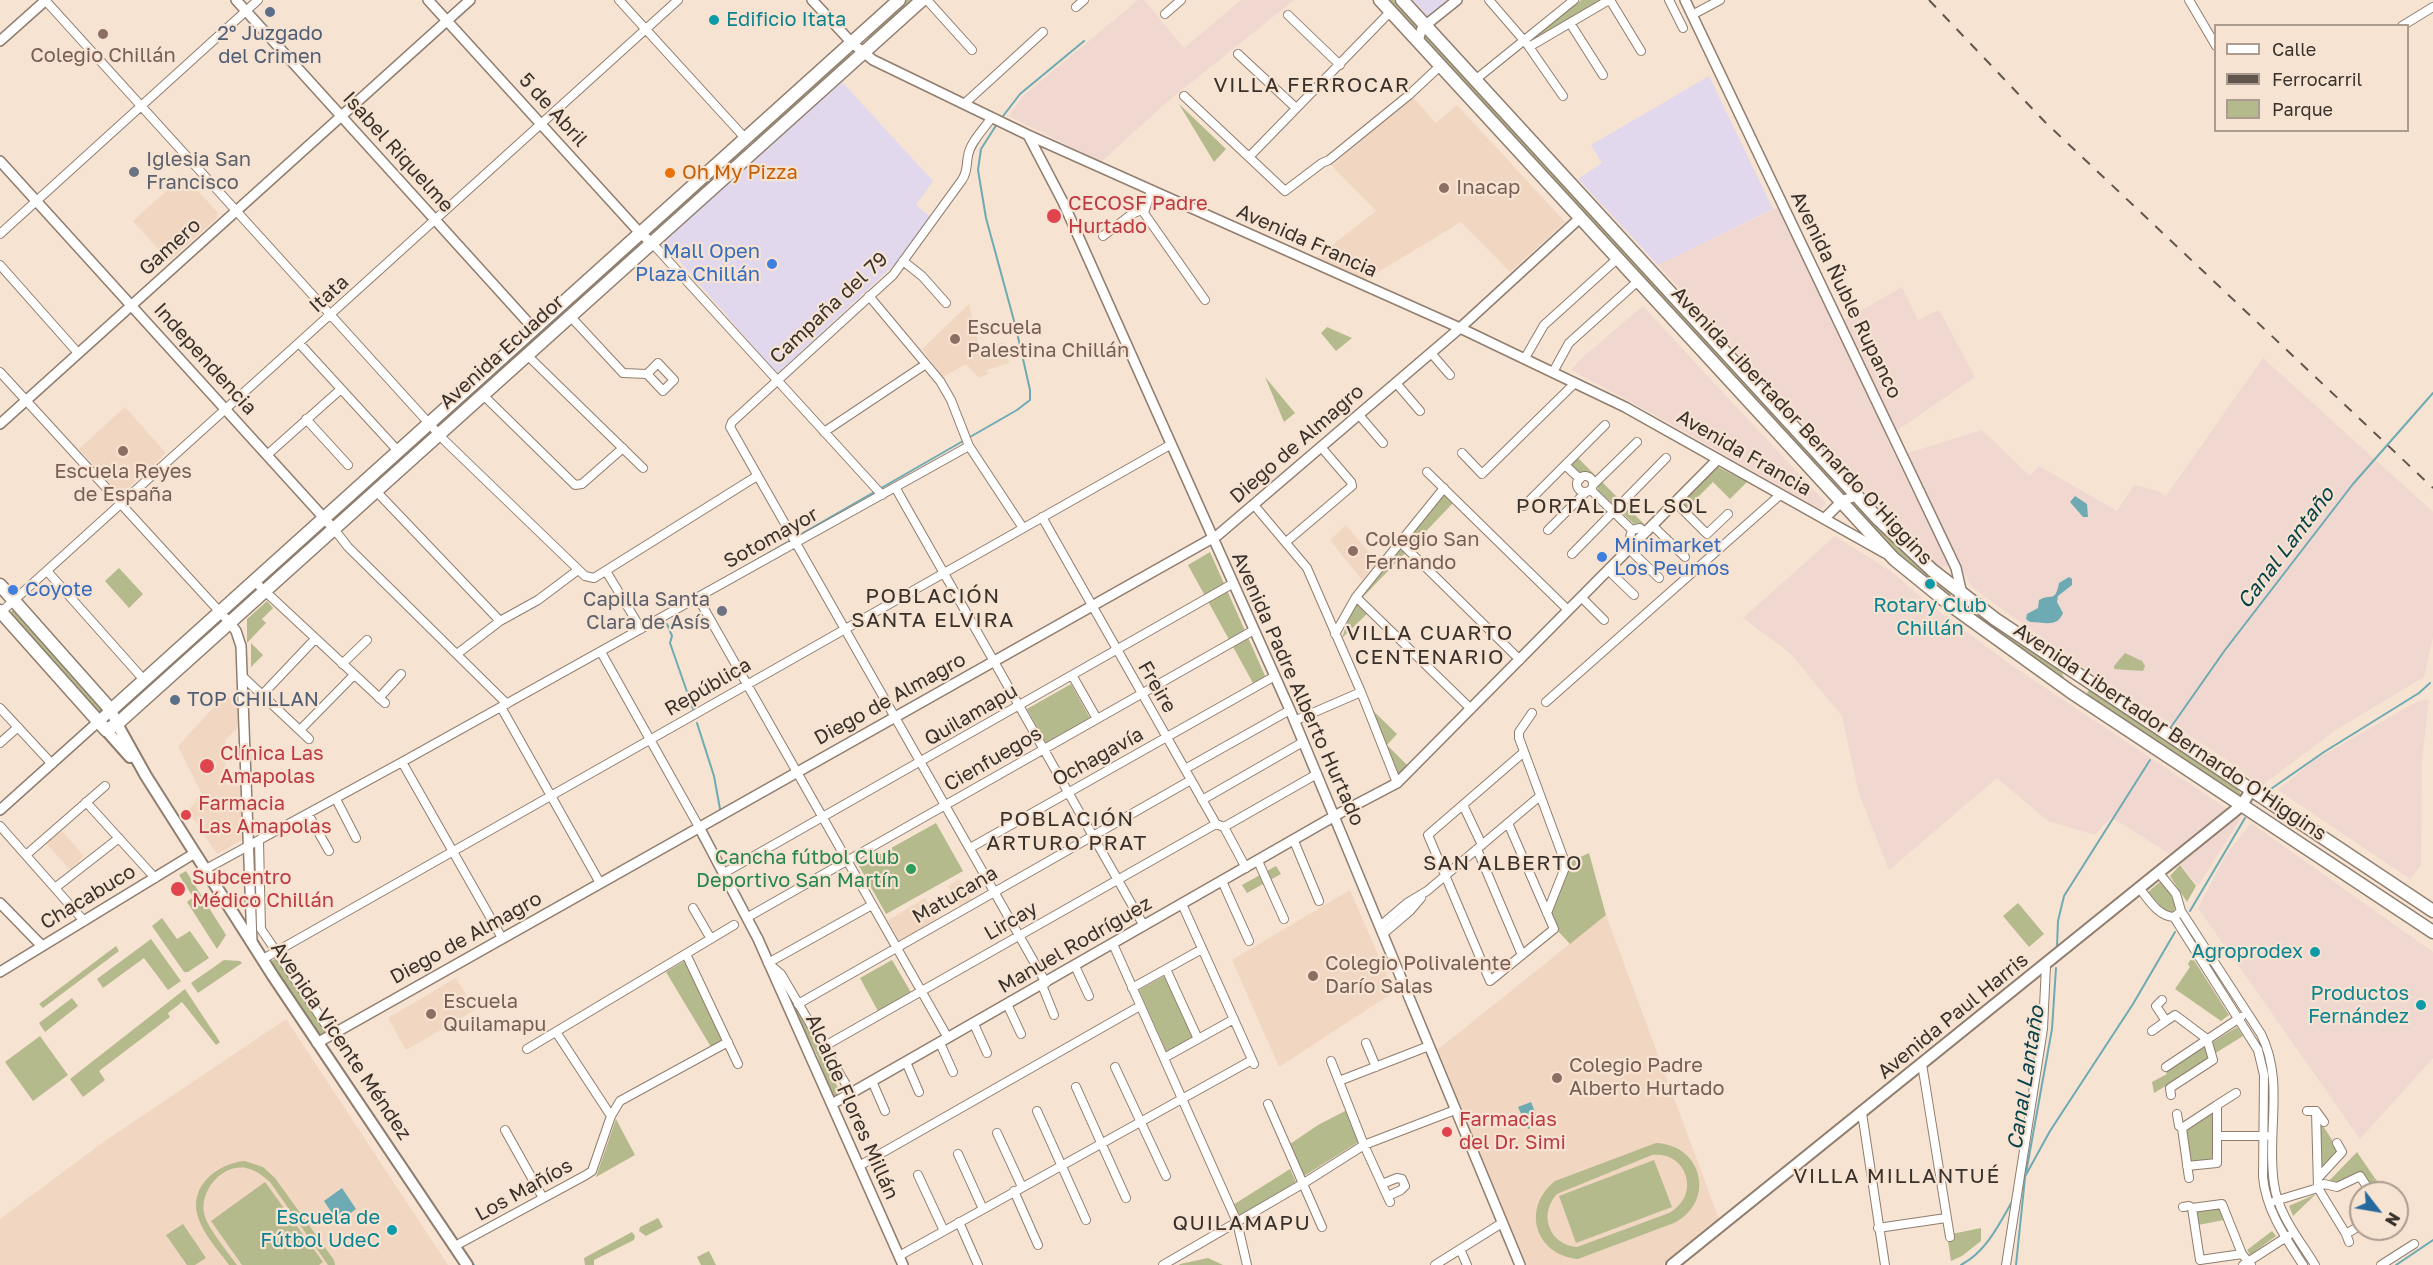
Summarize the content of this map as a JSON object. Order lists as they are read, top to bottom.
{
  "streets": {
    "main road": [
      "Avenida Ecuador",
      "Avenida Libertador Bernardo O'Higgins",
      "Avenida Paul Harris",
      "Avenida Vicente Méndez"
    ],
    "street": [
      "5 de Abril",
      "Isabel Riquelme",
      "Avenida Francia",
      "Gamero",
      "Itata",
      "Avenida Ñuble Rupanco",
      "Campaña del 79",
      "Independencia",
      "Diego de Almagro",
      "Sotomayor",
      "República",
      "Freire",
      "Avenida Padre Alberto Hurtado",
      "Quilamapu",
      "Ochagavía",
      "Cienfuegos",
      "Matucana",
      "Chacabuco",
      "Lircay",
      "Manuel Rodríguez",
      "Alcalde Flores Millán",
      "Los Mañíos"
    ]
  },
  "crossings": [
    ["5 de Abril", "Gamero"],
    ["5 de Abril", "Itata"],
    ["5 de Abril", "Avenida Ecuador"],
    ["Isabel Riquelme", "Gamero"],
    ["Isabel Riquelme", "Itata"],
    ["Isabel Riquelme", "Avenida Ecuador"],
    ["Avenida Francia", "Campaña del 79"],
    ["Avenida Francia", "Avenida Ecuador"],
    ["Avenida Francia", "Avenida Libertador Bernardo O'Higgins"],
    ["Avenida Francia", "Diego de Almagro"],
    ["Avenida Francia", "Avenida Padre Alberto Hurtado"],
    ["Avenida Francia", "Manuel Rodríguez"],
    ["Gamero", "Independencia"],
    ["Itata", "Independencia"],
    ["Avenida Ñuble Rupanco", "Avenida Libertador Bernardo O'Higgins"],
    ["Avenida Ecuador", "Independencia"],
    ["Avenida Ecuador", "Avenida Vicente Méndez"],
    ["Avenida Libertador Bernardo O'Higgins", "Diego de Almagro"],
    ["Avenida Libertador Bernardo O'Higgins", "Avenida Paul Harris"],
    ["Diego de Almagro", "Freire"],
    ["Diego de Almagro", "Avenida Padre Alberto Hurtado"],
    ["Diego de Almagro", "Avenida Vicente Méndez"],
    ["Diego de Almagro", "Alcalde Flores Millán"],
    ["Sotomayor", "Avenida Vicente Méndez"],
    ["Sotomayor", "Alcalde Flores Millán"],
    ["República", "Freire"],
    ["República", "Avenida Padre Alberto Hurtado"],
    ["República", "Avenida Vicente Méndez"],
    ["República", "Alcalde Flores Millán"],
    ["Freire", "Quilamapu"],
    ["Freire", "Ochagavía"],
    ["Freire", "Cienfuegos"],
    ["Freire", "Matucana"],
    ["Freire", "Lircay"],
    ["Freire", "Manuel Rodríguez"],
    ["Avenida Padre Alberto Hurtado", "Quilamapu"],
    ["Avenida Padre Alberto Hurtado", "Ochagavía"],
    ["Avenida Padre Alberto Hurtado", "Cienfuegos"],
    ["Avenida Padre Alberto Hurtado", "Lircay"],
    ["Avenida Padre Alberto Hurtado", "Manuel Rodríguez"],
    ["Quilamapu", "Alcalde Flores Millán"],
    ["Cienfuegos", "Alcalde Flores Millán"],
    ["Matucana", "Alcalde Flores Millán"],
    ["Chacabuco", "Avenida Vicente Méndez"],
    ["Lircay", "Alcalde Flores Millán"],
    ["Manuel Rodríguez", "Alcalde Flores Millán"],
    ["Avenida Vicente Méndez", "Los Mañíos"]
  ],
  "districts": [
    "VILLA FERROCAR",
    "PORTAL DEL SOL",
    "POBLACIÓN SANTA ELVIRA",
    "VILLA CUARTO CENTENARIO",
    "POBLACIÓN ARTURO PRAT",
    "SAN ALBERTO",
    "VILLA MILLANTUÉ",
    "QUILAMAPU"
  ],
  "water": ["Canal Lantaño"],
  "places": [
    "2° Juzgado del Crimen",
    "Edificio Itata",
    "Colegio Chillán",
    "Iglesia San Francisco",
    "Oh My Pizza",
    "Inacap",
    "CECOSF Padre Hurtado",
    "Mall Open Plaza Chillán",
    "Escuela Palestina Chillán",
    "Escuela Reyes de España",
    "Colegio San Fernando",
    "Minimarket Los Peumos",
    "Rotary Club Chillán",
    "Coyote",
    "Capilla Santa Clara de Asís",
    "TOP CHILLAN",
    "Clínica Las Amapolas",
    "Farmacia Las Amapolas",
    "Cancha fútbol Club Deportivo San Martín",
    "Subcentro Médico Chillán",
    "Agroprodex",
    "Colegio Polivalente Darío Salas",
    "Productos Fernández",
    "Escuela Quilamapu",
    "Colegio Padre Alberto Hurtado",
    "Farmacias del Dr. Simi",
    "Escuela de Fútbol UdeC"
  ],
  "legend": ["Calle", "Ferrocarril", "Parque"],
  "north": "bottom right"
}
